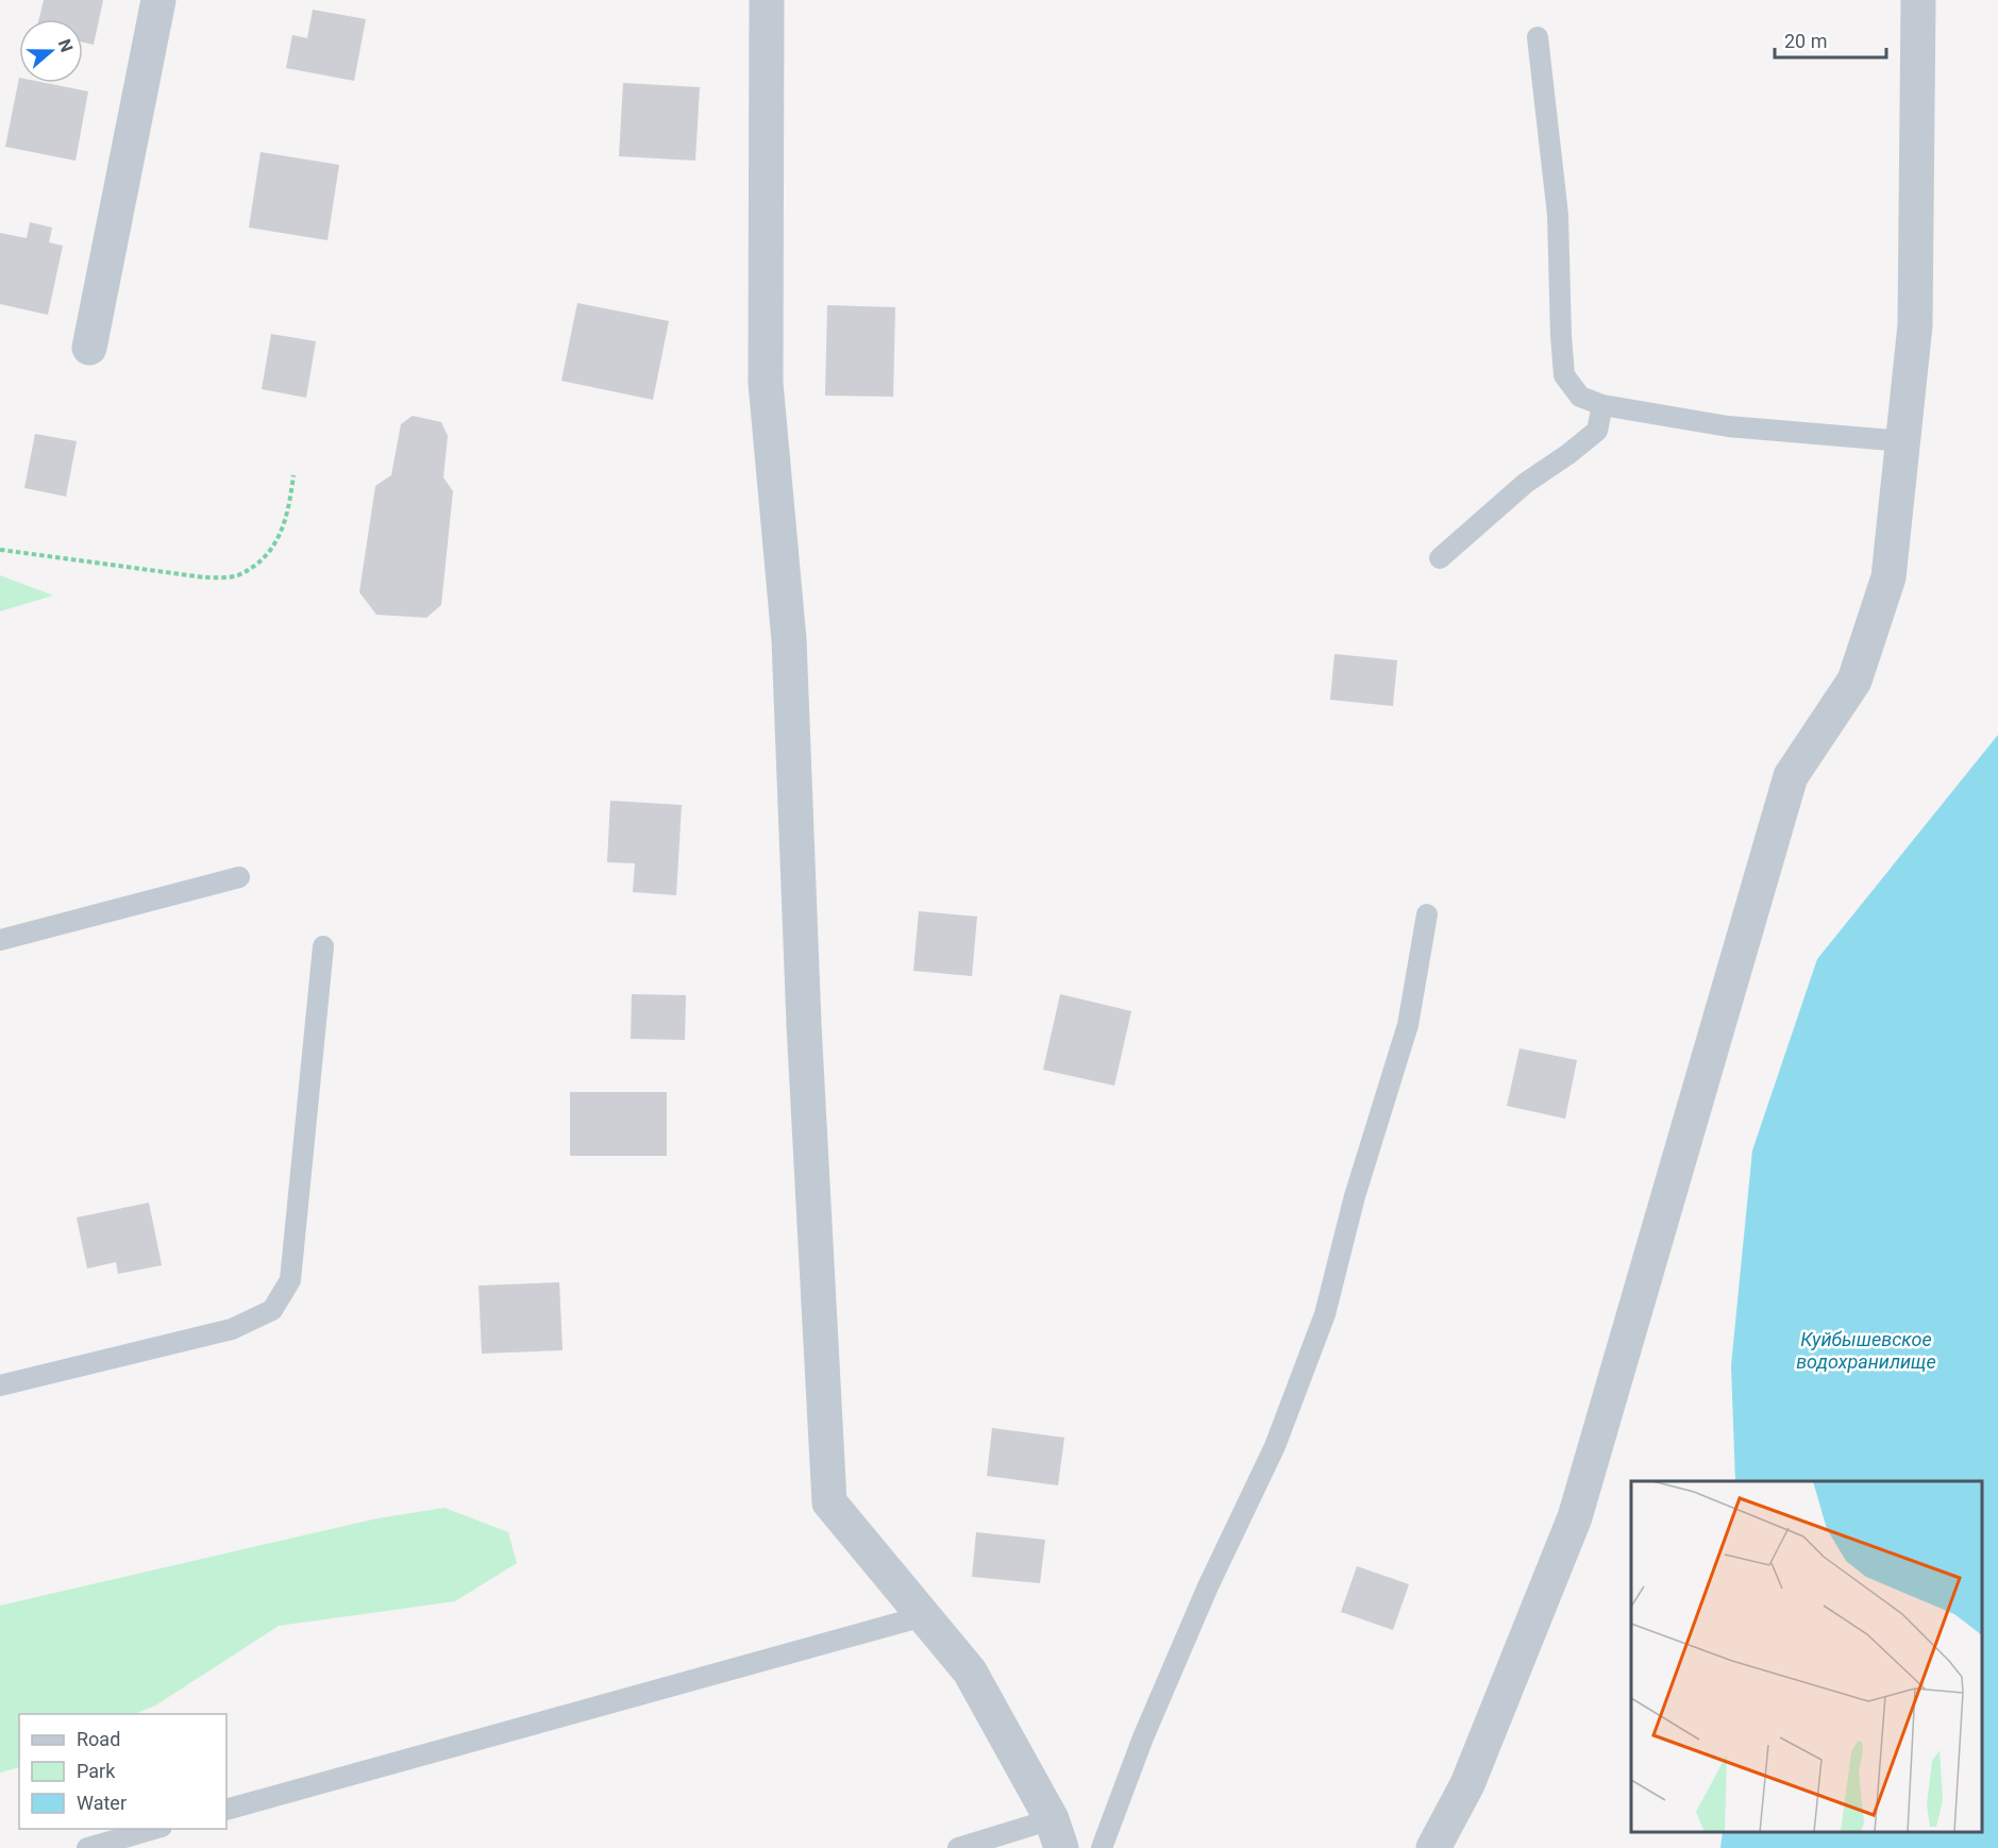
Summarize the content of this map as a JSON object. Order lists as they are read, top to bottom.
{
  "water": ["Куйбышевское водохранилище"],
  "legend": ["Road", "Park", "Water"],
  "scale_bar": "20 m",
  "north": "right"
}
